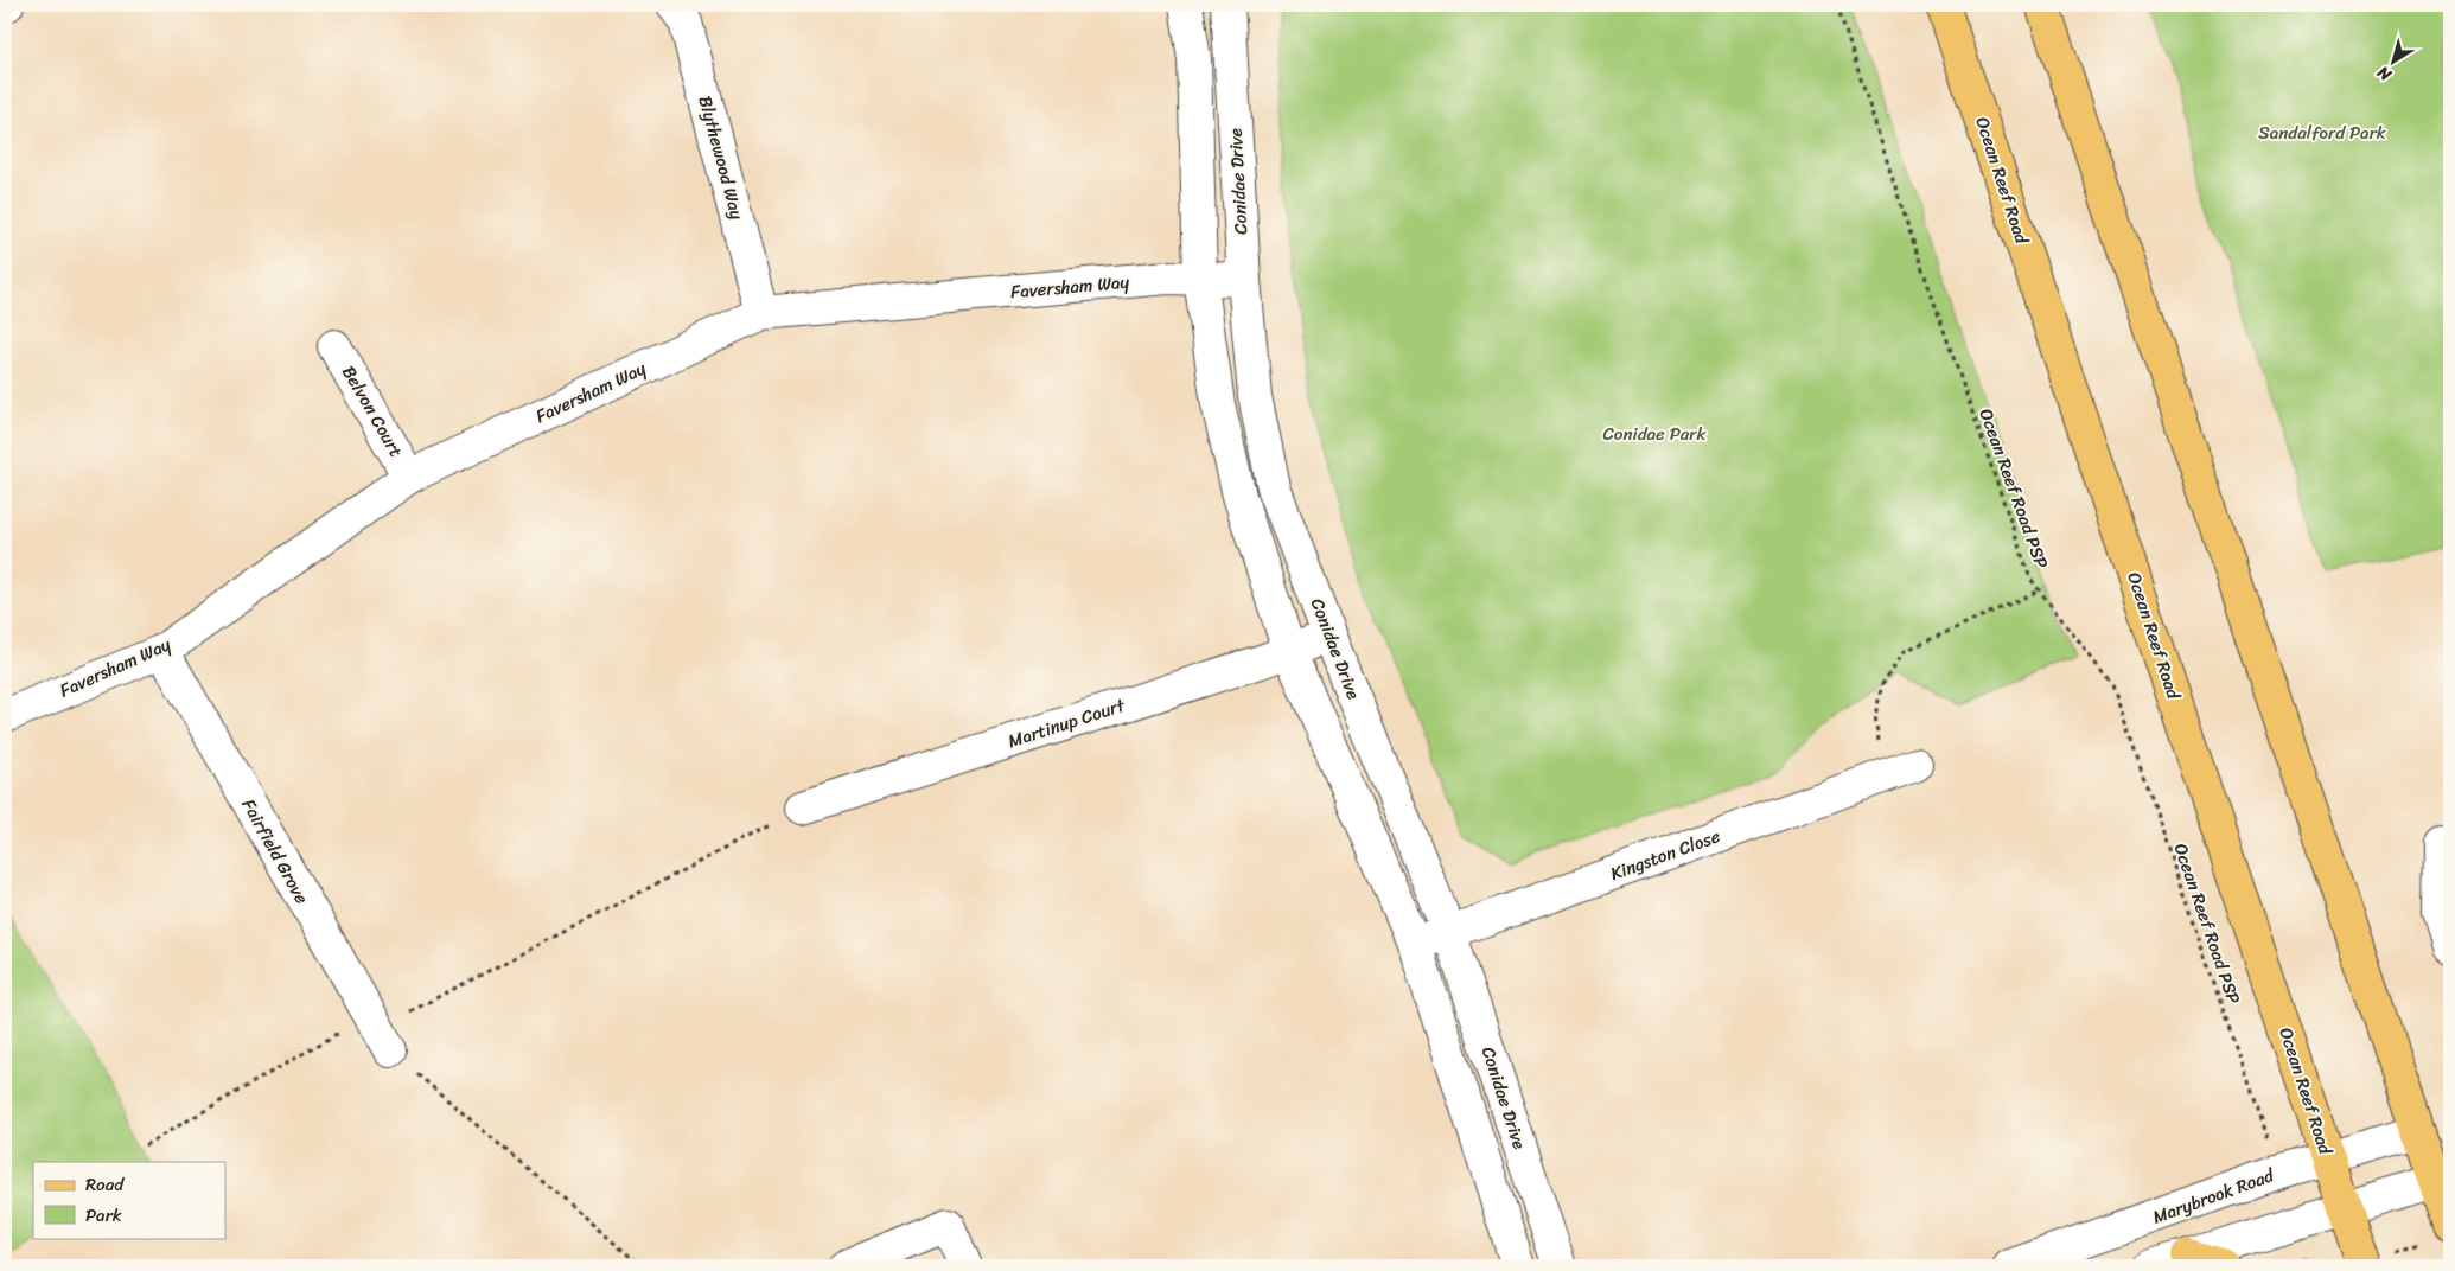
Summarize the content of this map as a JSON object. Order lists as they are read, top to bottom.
{
  "streets": {
    "main road": ["Ocean Reef Road"],
    "street": [
      "Blythewood Way",
      "Conidae Drive",
      "Faversham Way",
      "Belvon Court",
      "Martinup Court",
      "Fairfield Grove",
      "Kingston Close",
      "Marybrook Road"
    ],
    "path": ["Ocean Reef Road PSP"]
  },
  "crossings": [
    ["Blythewood Way", "Faversham Way"],
    ["Ocean Reef Road", "Marybrook Road"],
    ["Conidae Drive", "Faversham Way"],
    ["Conidae Drive", "Martinup Court"],
    ["Conidae Drive", "Kingston Close"],
    ["Faversham Way", "Belvon Court"],
    ["Faversham Way", "Fairfield Grove"]
  ],
  "parks": ["Sandalford Park", "Conidae Park"],
  "legend": ["Road", "Park"],
  "north": "bottom left"
}
